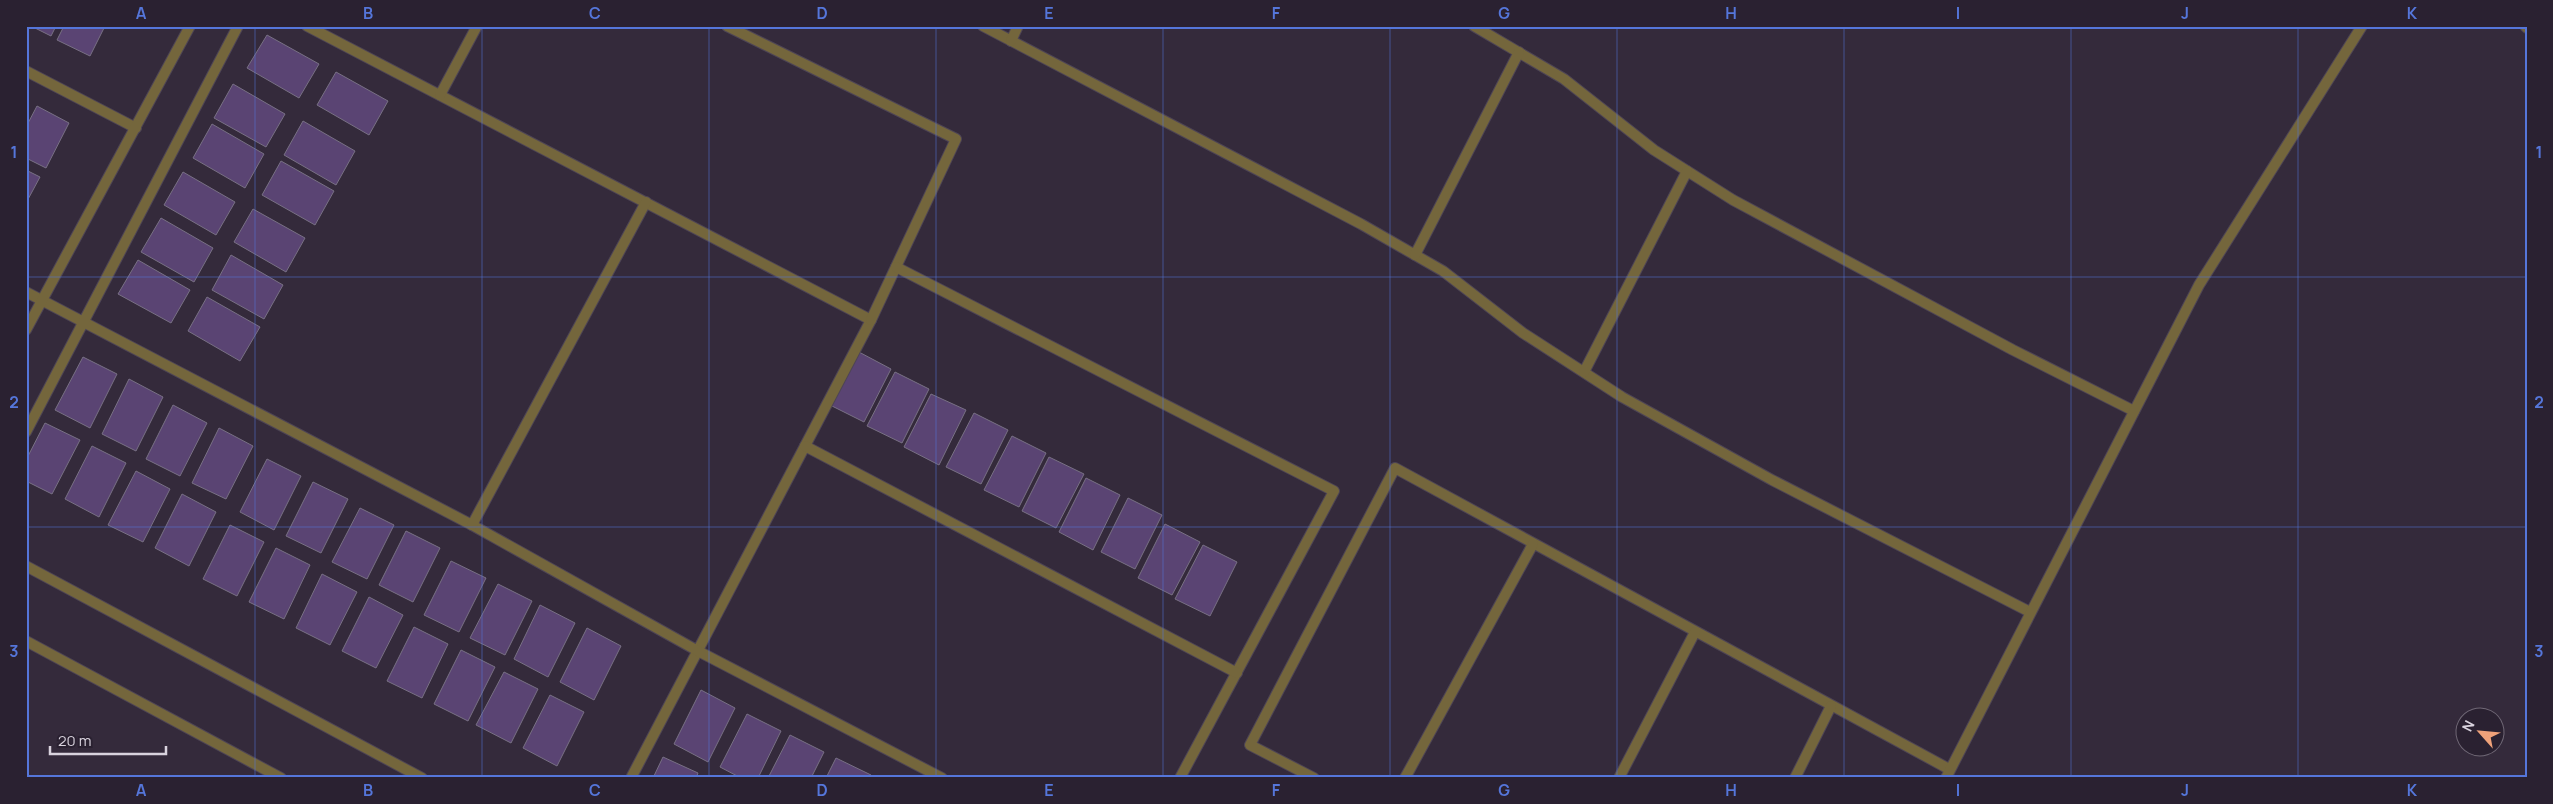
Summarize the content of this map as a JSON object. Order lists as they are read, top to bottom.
{
  "scale_bar": "20 m",
  "north": "top left",
  "grid": {
    "columns": [
      "A",
      "B",
      "C",
      "D",
      "E",
      "F",
      "G",
      "H",
      "I",
      "J",
      "K"
    ],
    "rows": ["1", "2", "3"]
  }
}
